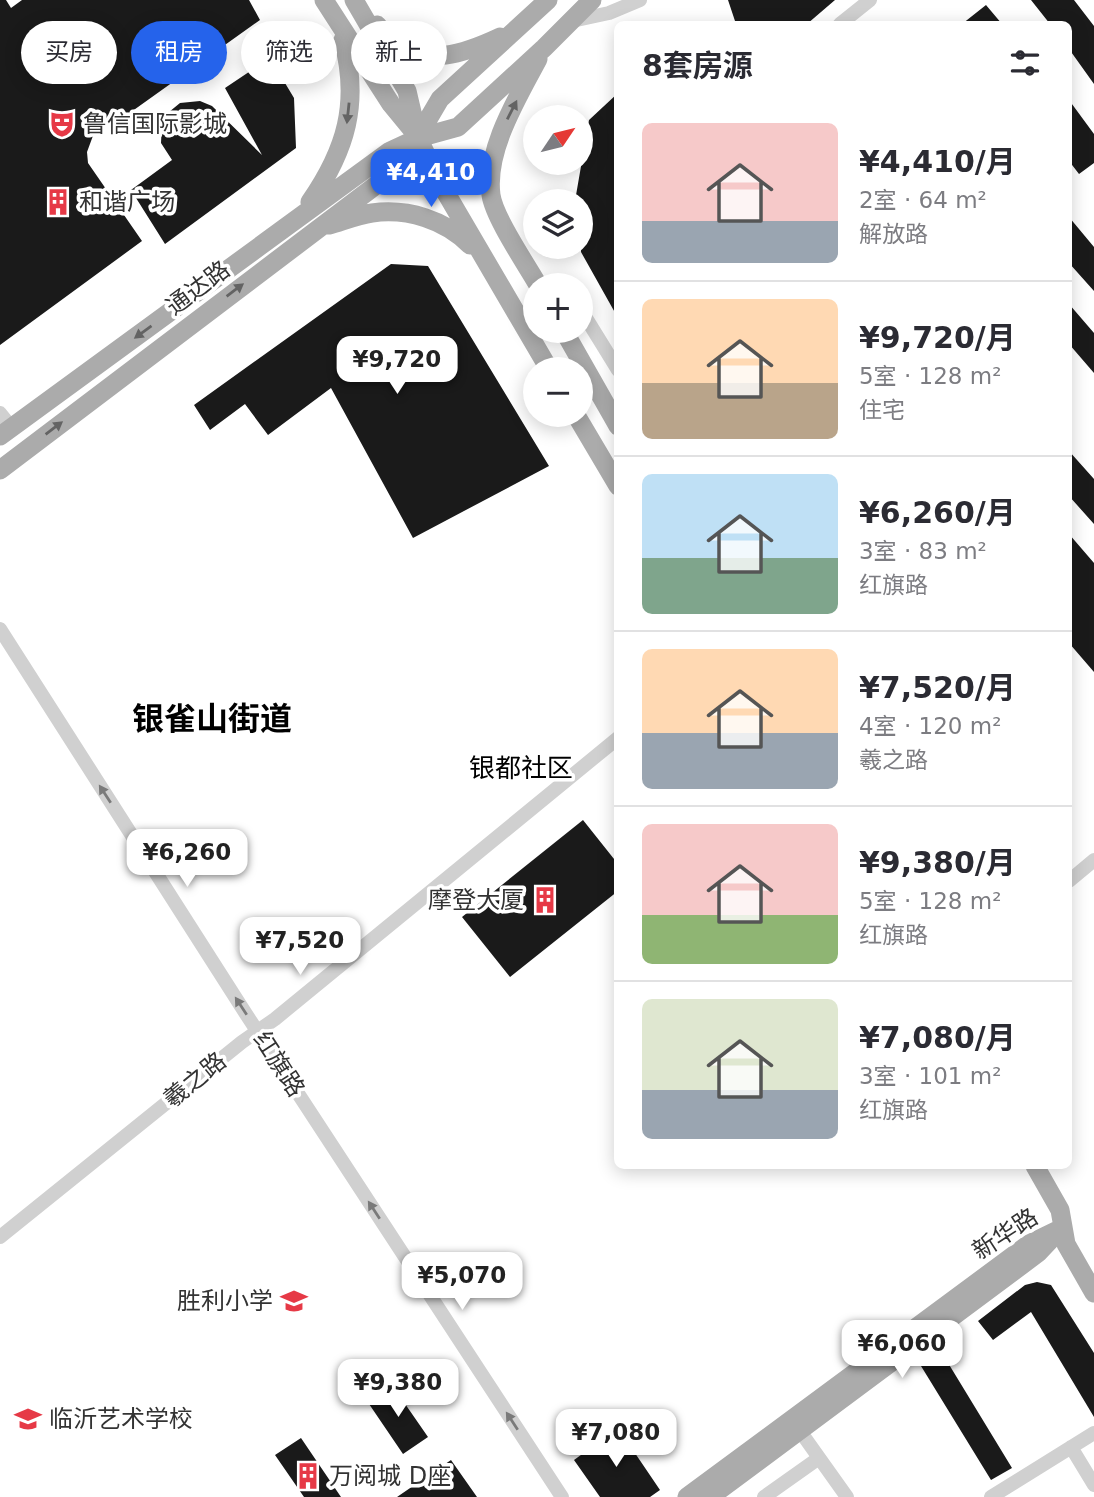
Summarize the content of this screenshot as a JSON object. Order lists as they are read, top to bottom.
{
  "streets": {
    "main road": ["通达路", "新华路"],
    "street": ["红旗路", "羲之路"]
  },
  "crossings": [
    ["红旗路", "羲之路"]
  ],
  "one_way": ["红旗路"],
  "districts": ["银雀山街道", "银都社区"],
  "places": {
    "theatre": ["鲁信国际影城"],
    "building": ["和谐广场", "摩登大厦", "万阅城 D座"],
    "school or university": ["胜利小学", "临沂艺术学校"]
  },
  "north": "top right",
  "page": {
    "chip": [
      "买房",
      "租房",
      "筛选",
      "新上"
    ],
    "heading": "8套房源",
    "map_buttons": ["+", "−"],
    "list": [
      {
        "name": "¥4,410/月",
        "note": "2室 · 64 m² · 解放路"
      },
      {
        "name": "¥9,720/月",
        "note": "5室 · 128 m² · 住宅"
      },
      {
        "name": "¥6,260/月",
        "note": "3室 · 83 m² · 红旗路"
      },
      {
        "name": "¥7,520/月",
        "note": "4室 · 120 m² · 羲之路"
      },
      {
        "name": "¥9,380/月",
        "note": "5室 · 128 m² · 红旗路"
      },
      {
        "name": "¥7,080/月",
        "note": "3室 · 101 m² · 红旗路"
      }
    ],
    "price": [
      "¥4,410",
      "¥9,720",
      "¥6,260",
      "¥7,520",
      "¥5,070",
      "¥6,060",
      "¥9,380",
      "¥7,080"
    ]
  }
}
